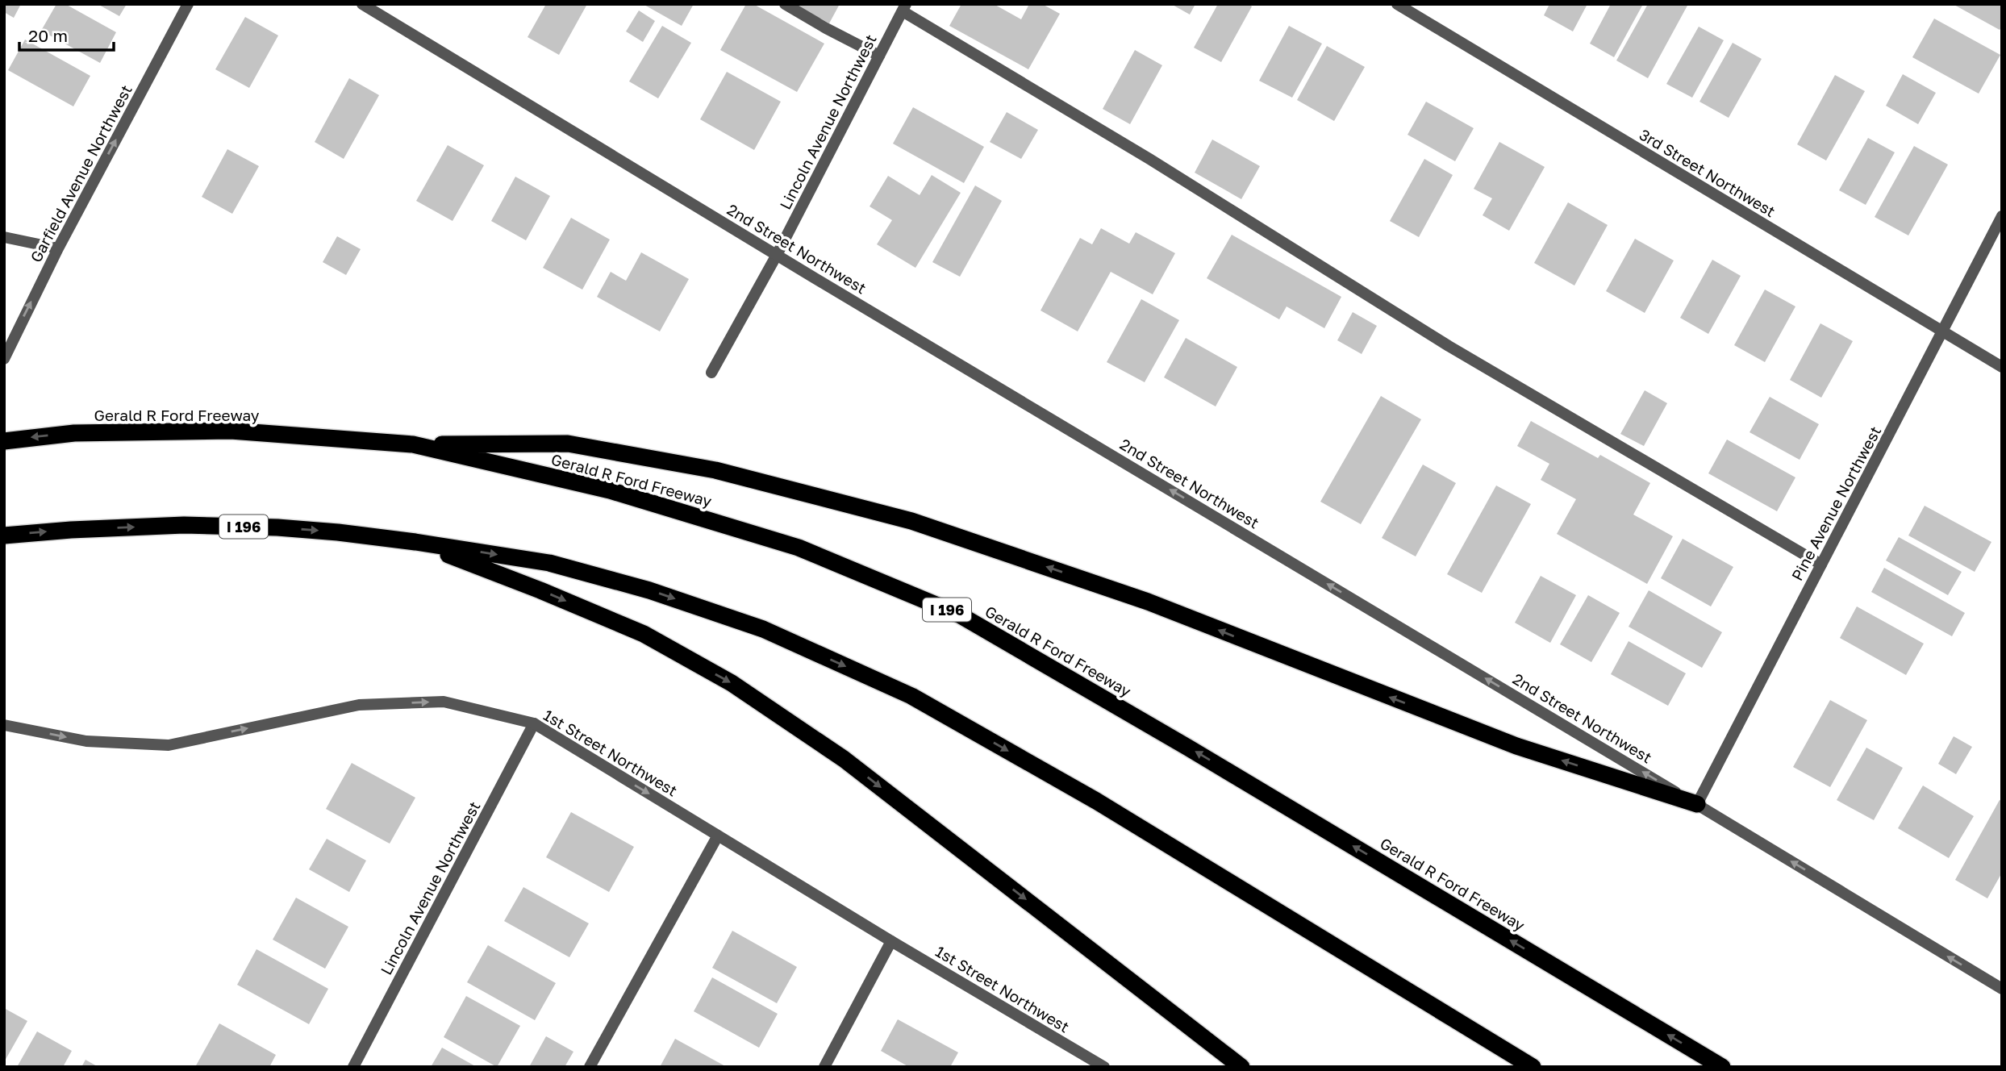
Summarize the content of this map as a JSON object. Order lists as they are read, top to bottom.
{
  "streets": {
    "highway": ["Gerald R Ford Freeway", "I 196"],
    "street": [
      "Lincoln Avenue Northwest",
      "3rd Street Northwest",
      "Garfield Avenue Northwest",
      "2nd Street Northwest",
      "Pine Avenue Northwest",
      "1st Street Northwest"
    ]
  },
  "crossings": [
    ["Lincoln Avenue Northwest", "2nd Street Northwest"],
    ["Lincoln Avenue Northwest", "1st Street Northwest"],
    ["3rd Street Northwest", "Pine Avenue Northwest"],
    ["2nd Street Northwest", "Pine Avenue Northwest"]
  ],
  "one_way": ["Garfield Avenue Northwest", "2nd Street Northwest", "1st Street Northwest"],
  "scale_bar": "20 m"
}
